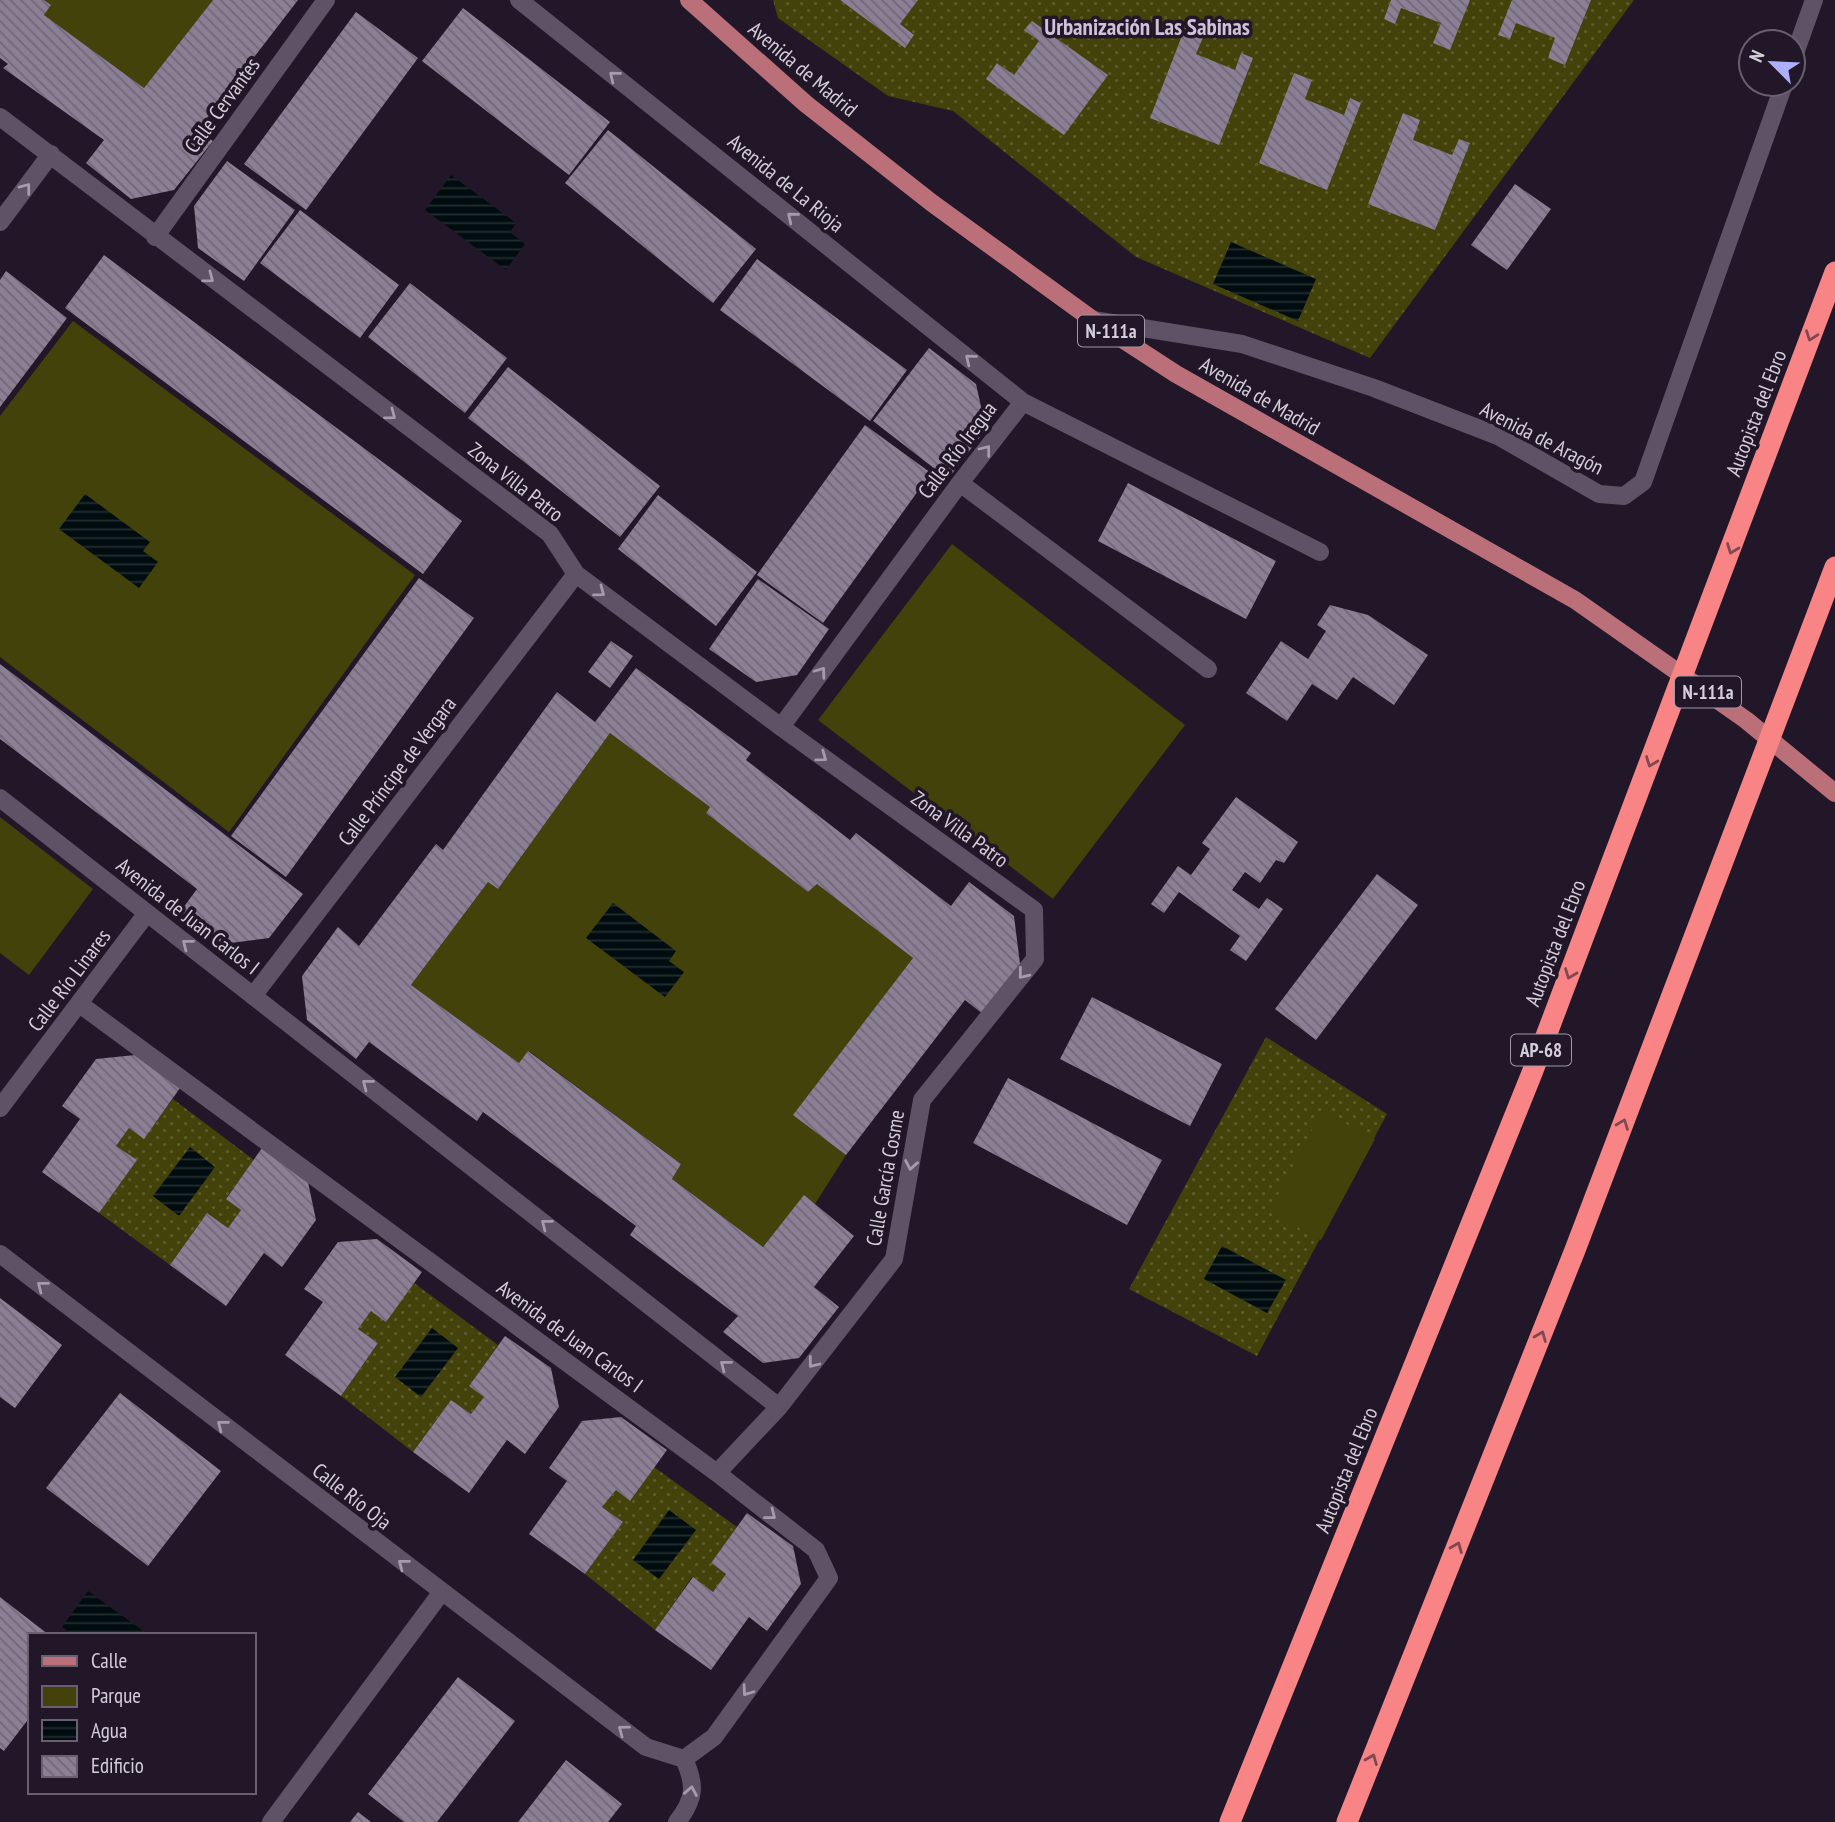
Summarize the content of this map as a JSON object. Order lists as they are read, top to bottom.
{
  "streets": {
    "highway": ["Autopista del Ebro", "AP-68"],
    "main road": ["Avenida de Madrid", "N-111a"],
    "street": [
      "Calle Cervantes",
      "Avenida de La Rioja",
      "Avenida de Aragón",
      "Calle Río Iregua",
      "Zona Villa Patro",
      "Calle Príncipe de Vergara",
      "Avenida de Juan Carlos I",
      "Calle Río Linares",
      "Calle García Cosme",
      "Calle Río Oja"
    ]
  },
  "crossings": [
    ["Avenida de Madrid", "Avenida de Aragón"],
    ["Calle Cervantes", "Zona Villa Patro"],
    ["Avenida de La Rioja", "Calle Río Iregua"],
    ["Calle Río Iregua", "Zona Villa Patro"],
    ["Zona Villa Patro", "Calle Príncipe de Vergara"],
    ["Zona Villa Patro", "Calle García Cosme"],
    ["Calle Príncipe de Vergara", "Avenida de Juan Carlos I"],
    ["Avenida de Juan Carlos I", "Calle Río Linares"],
    ["Avenida de Juan Carlos I", "Calle García Cosme"],
    ["Avenida de Juan Carlos I", "Calle Río Oja"]
  ],
  "one_way": [
    "Avenida de La Rioja",
    "Calle Río Iregua",
    "Zona Villa Patro",
    "Calle García Cosme",
    "Calle Río Oja"
  ],
  "districts": ["Urbanización Las Sabinas"],
  "legend": [
    "Calle",
    "Parque",
    "Agua",
    "Edificio"
  ],
  "north": "top left"
}
